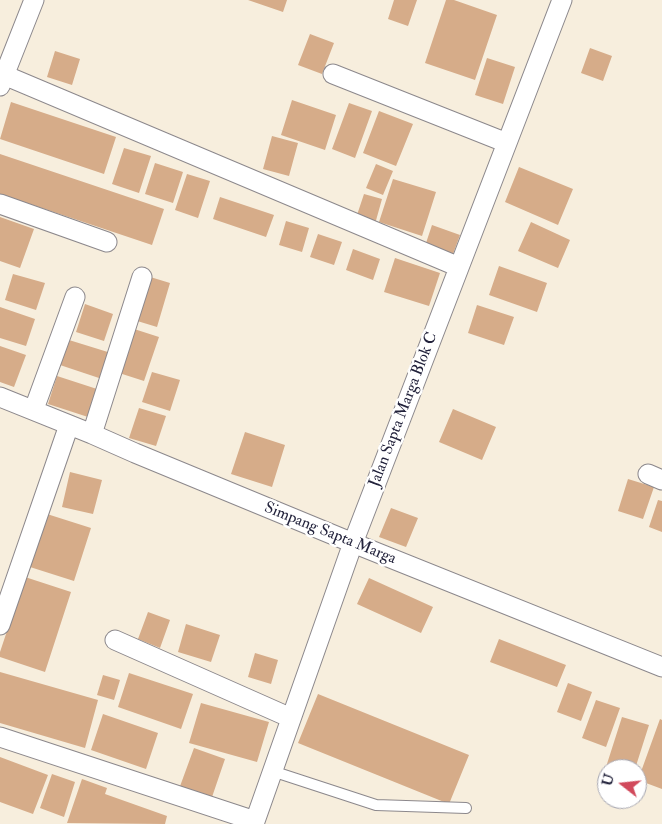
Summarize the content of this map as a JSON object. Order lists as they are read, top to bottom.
{
  "streets": {
    "street": ["Jalan Sapta Marga Blok C", "Simpang Sapta Marga"]
  },
  "crossings": [
    ["Jalan Sapta Marga Blok C", "Simpang Sapta Marga"]
  ],
  "north": "left"
}
